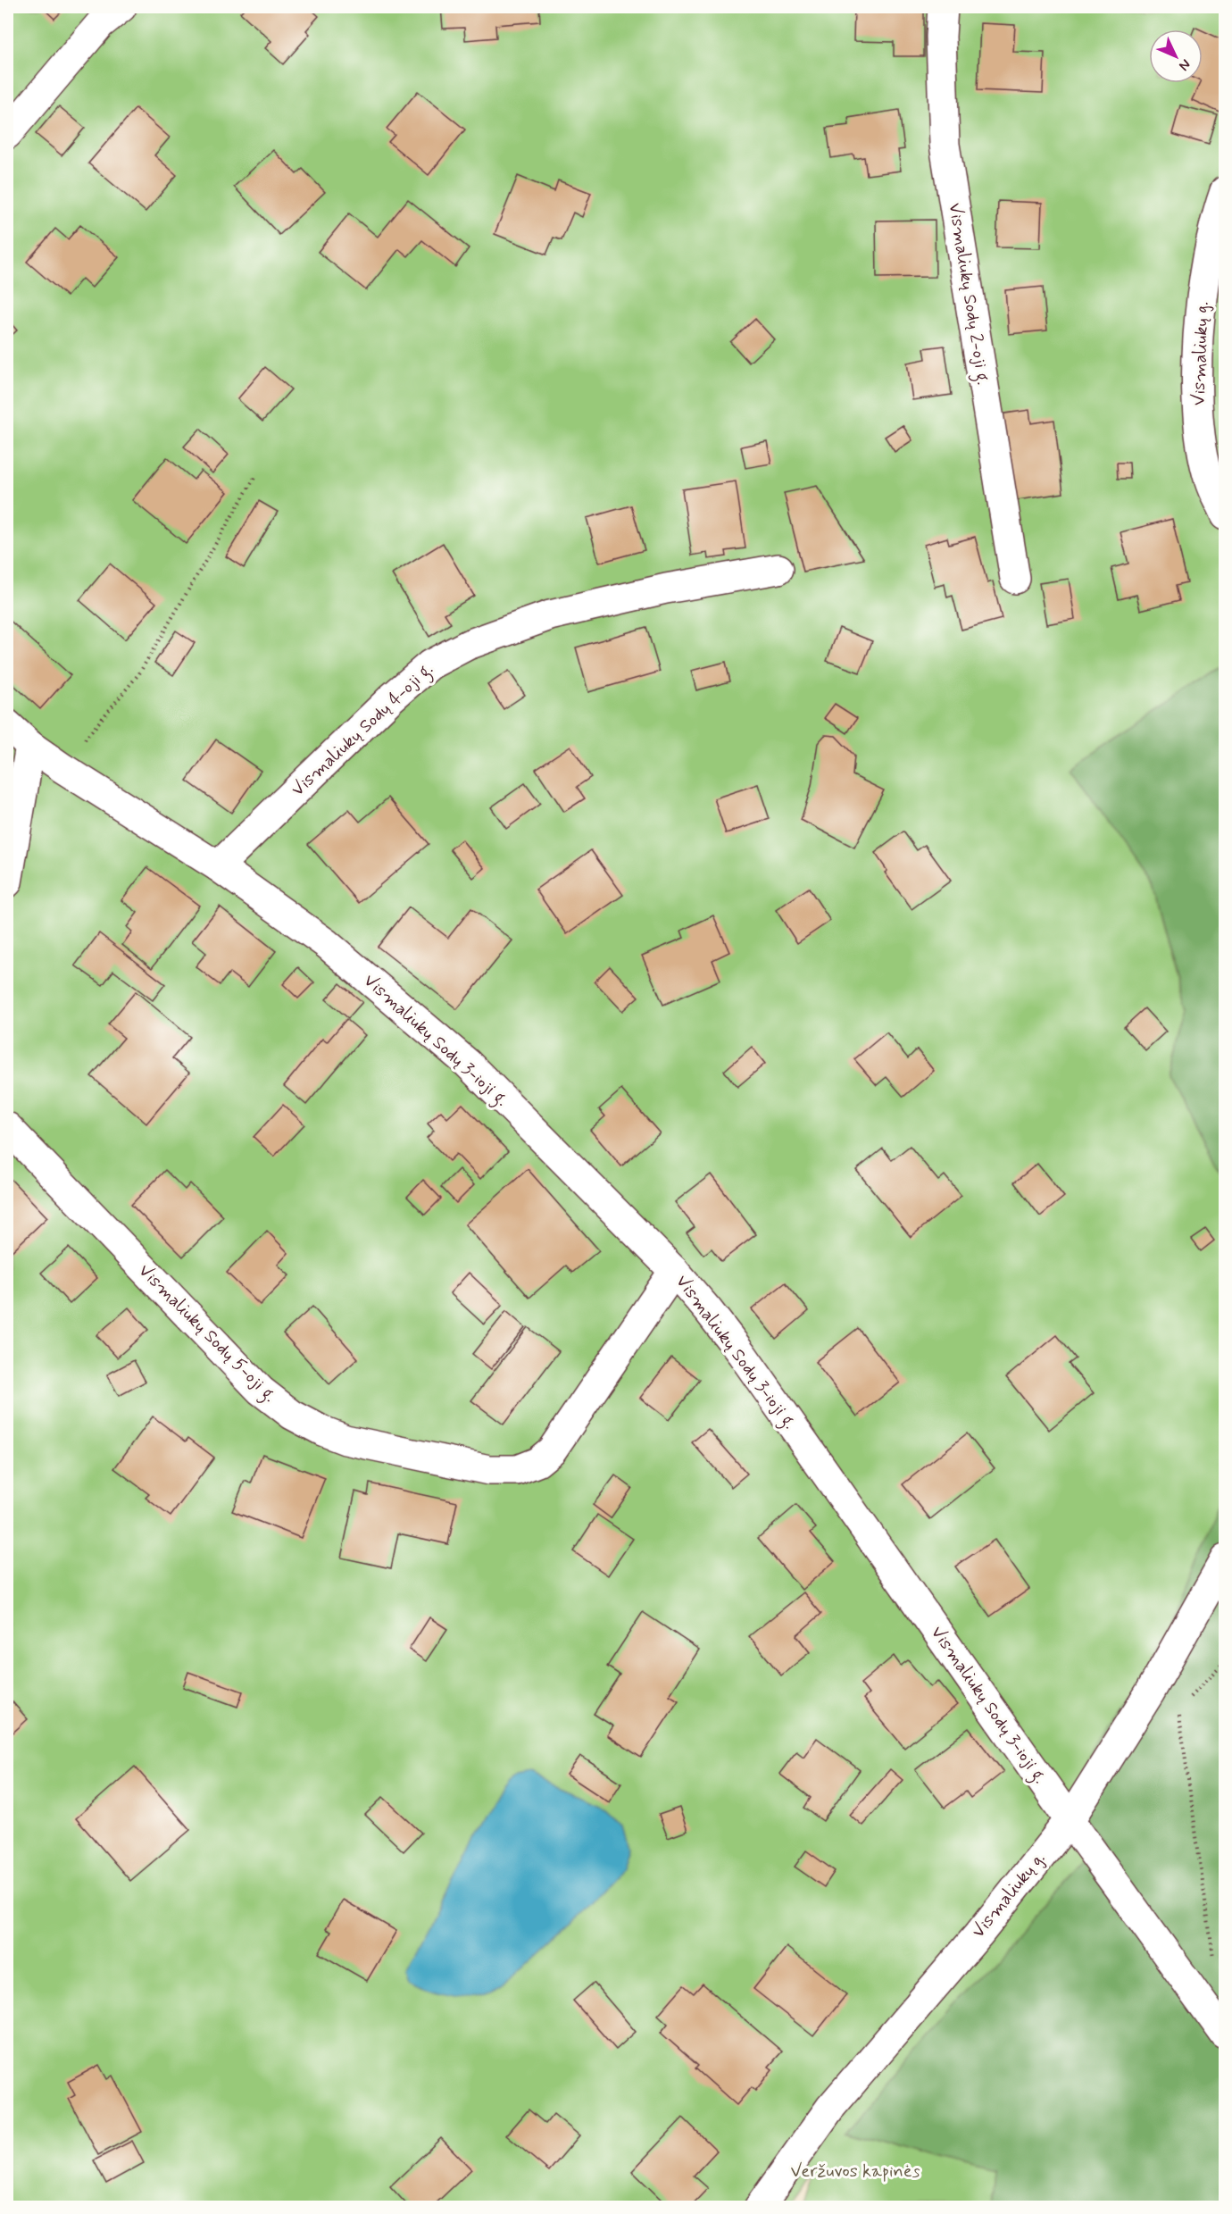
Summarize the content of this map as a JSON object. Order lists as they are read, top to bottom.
{
  "streets": {
    "street": [
      "Vismaliukų Sodų 2-oji g.",
      "Vismaliukų g.",
      "Vismaliukų Sodų 4-oji g.",
      "Vismaliukų Sodų 3-ioji g.",
      "Vismaliukų Sodų 5-oji g."
    ]
  },
  "crossings": [
    ["Vismaliukų g.", "Vismaliukų Sodų 3-ioji g."],
    ["Vismaliukų Sodų 4-oji g.", "Vismaliukų Sodų 3-ioji g."],
    ["Vismaliukų Sodų 3-ioji g.", "Vismaliukų Sodų 5-oji g."]
  ],
  "parks": ["Veržuvos kapinės"],
  "north": "bottom right"
}
